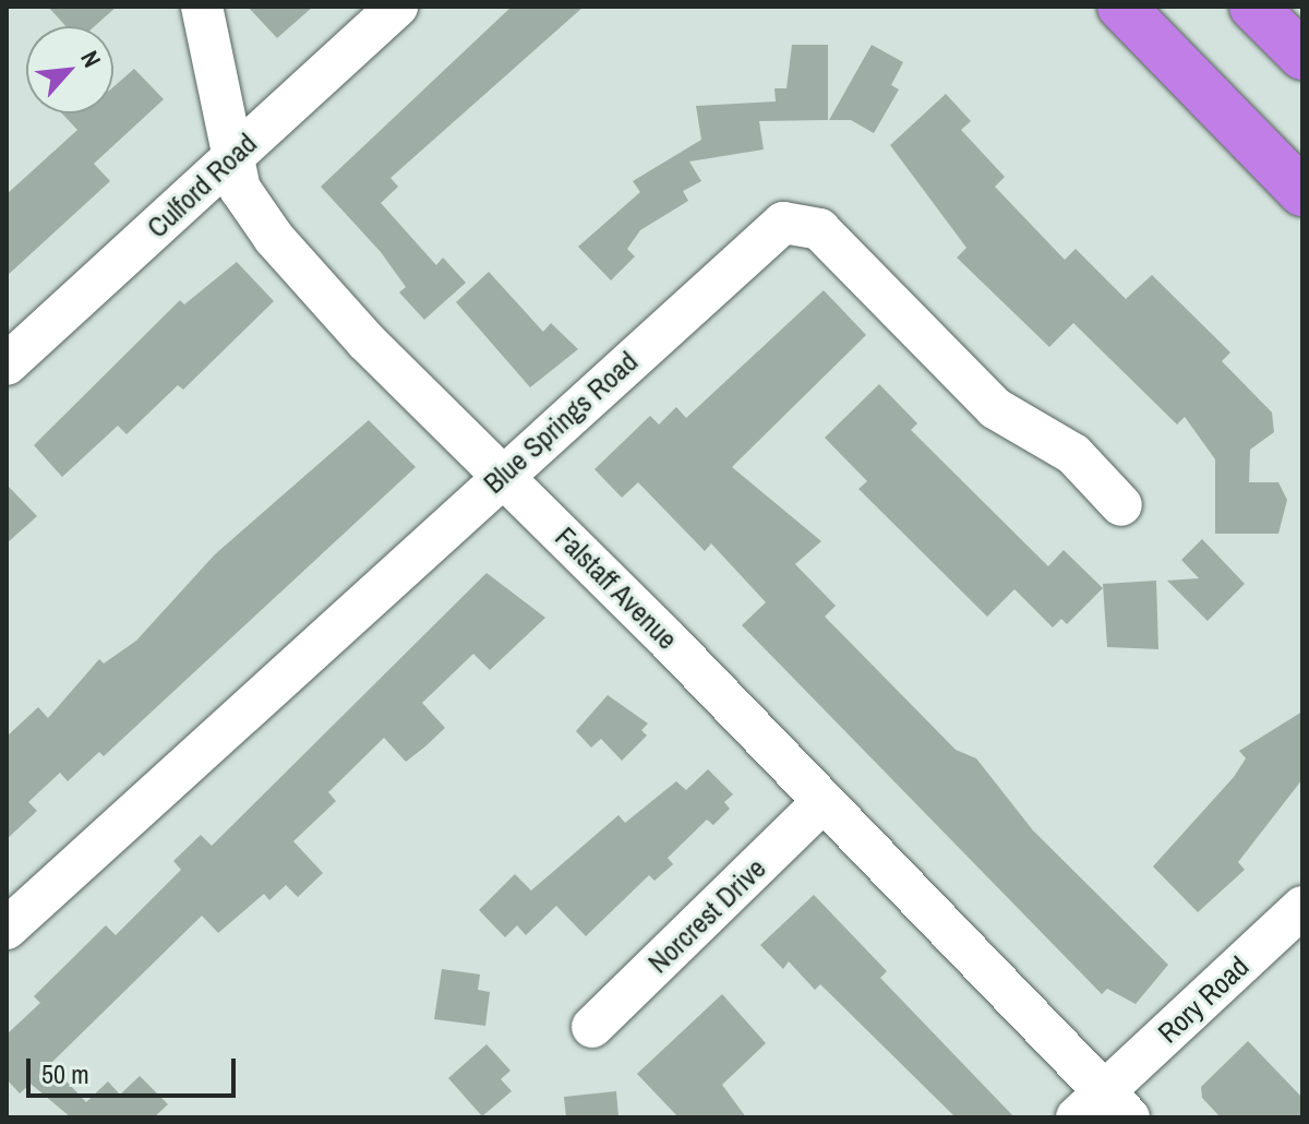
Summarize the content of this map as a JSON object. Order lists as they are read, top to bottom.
{
  "streets": {
    "street": [
      "Culford Road",
      "Blue Springs Road",
      "Falstaff Avenue",
      "Norcrest Drive",
      "Rory Road"
    ]
  },
  "crossings": [
    ["Culford Road", "Falstaff Avenue"],
    ["Blue Springs Road", "Falstaff Avenue"],
    ["Falstaff Avenue", "Norcrest Drive"],
    ["Falstaff Avenue", "Rory Road"]
  ],
  "scale_bar": "50 m",
  "north": "top right"
}
